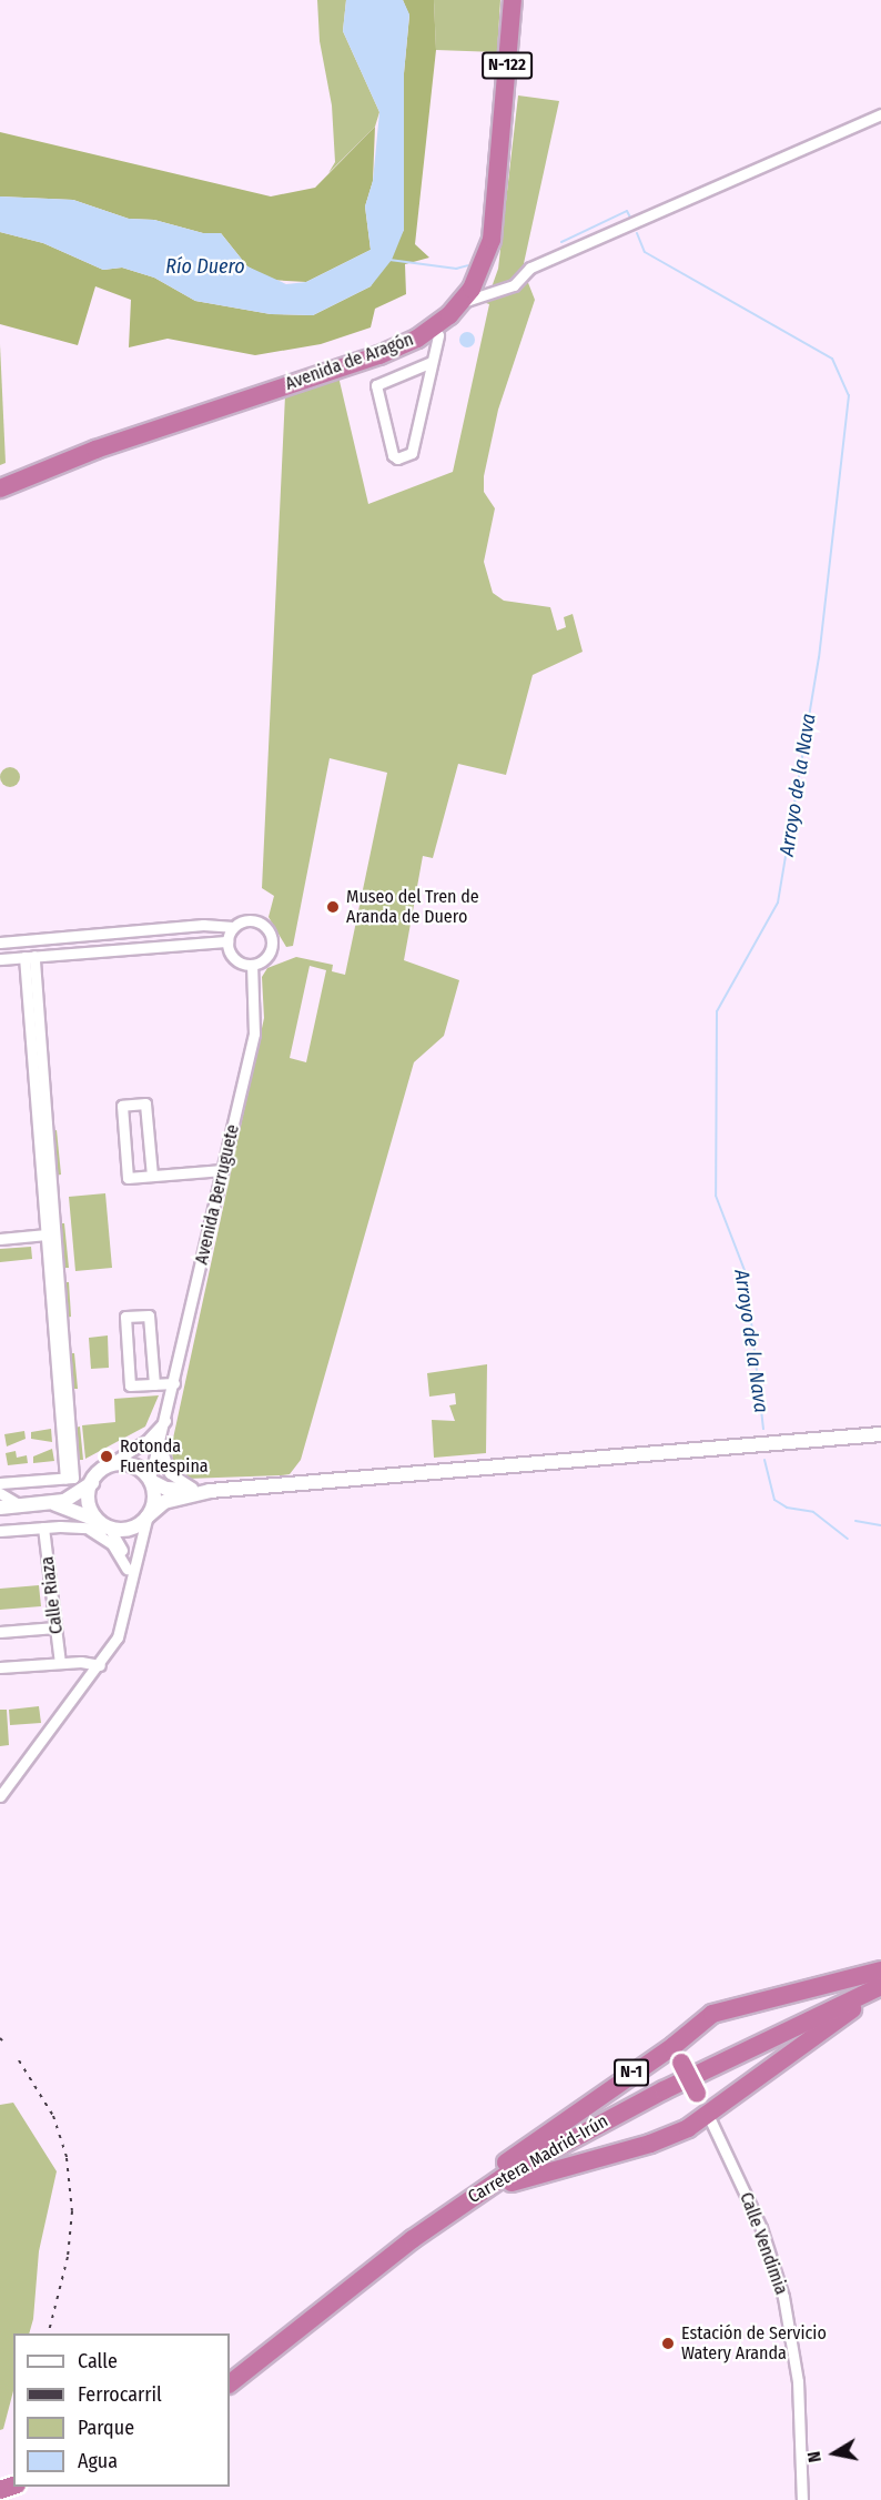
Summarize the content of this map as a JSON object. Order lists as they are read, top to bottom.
{
  "streets": {
    "highway": [
      "N-122",
      "Avenida de Aragón",
      "N-1",
      "Carretera Madrid-Irún"
    ],
    "street": ["Avenida Berruguete", "Calle Riaza", "Calle Vendimia"]
  },
  "crossings": [
    ["N-1", "Carretera Madrid-Irún"],
    ["N-1", "Calle Vendimia"]
  ],
  "water": ["Río Duero", "Arroyo de la Nava"],
  "places": ["Museo del Tren de Aranda de Duero", "Rotonda Fuentespina", "Estación de Servicio Watery Aranda"],
  "legend": [
    "Calle",
    "Ferrocarril",
    "Parque",
    "Agua"
  ],
  "north": "left"
}
